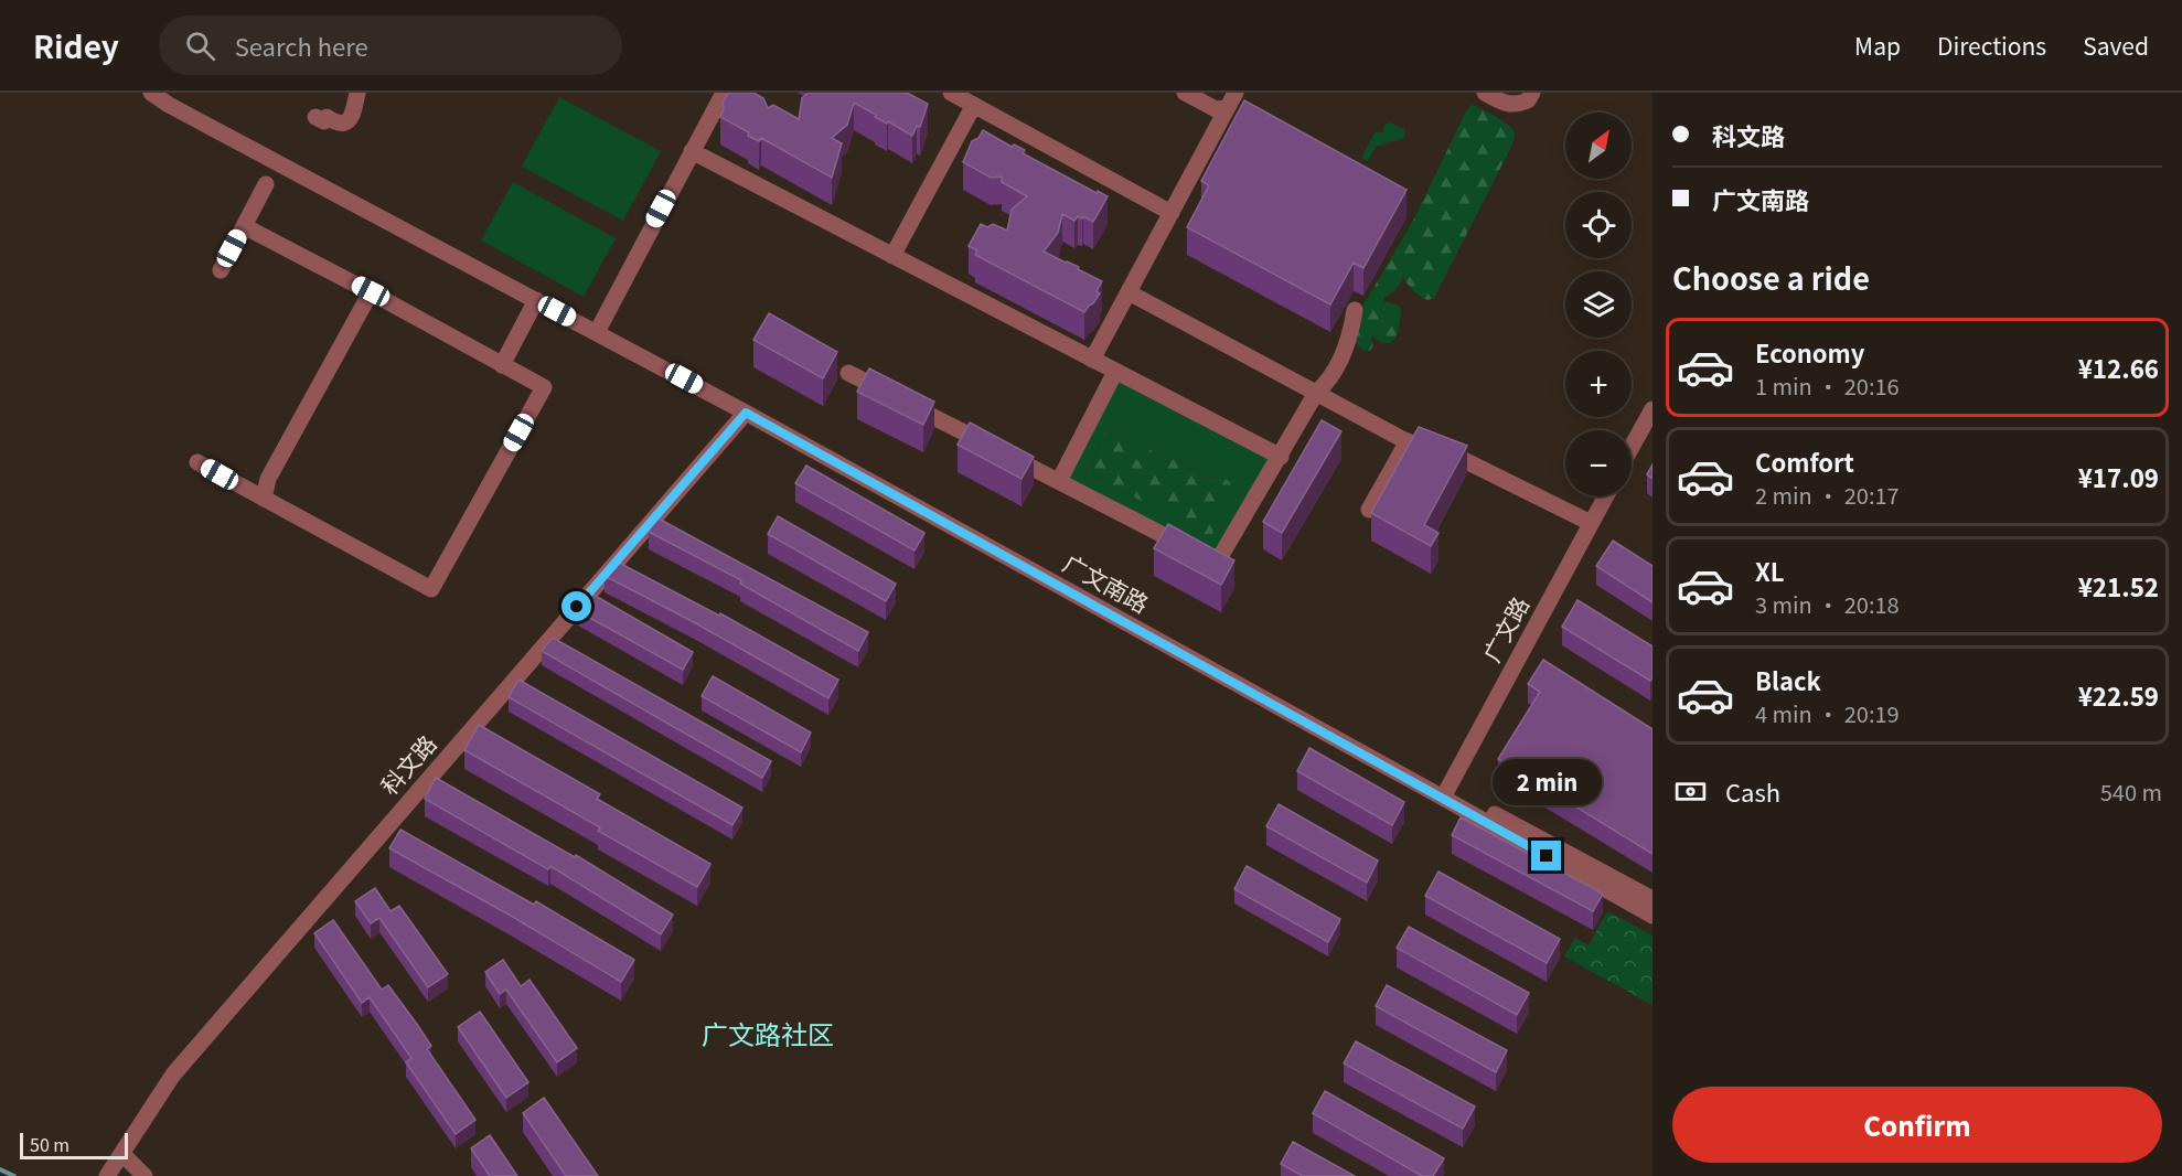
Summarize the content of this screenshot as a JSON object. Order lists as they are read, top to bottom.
{
  "streets": {
    "street": ["广文南路", "广文路", "科文路"]
  },
  "crossings": [
    ["广文南路", "广文路"],
    ["广文南路", "科文路"]
  ],
  "districts": ["广文路社区"],
  "scale_bar": "50 m",
  "north": "top right",
  "page": {
    "header": "Ridey",
    "search": "Search here",
    "nav": ["Map", "Directions", "Saved"],
    "banner": ["科文路", "广文南路"],
    "map_buttons": ["+", "−"],
    "heading": "Choose a ride",
    "list": [
      {
        "name": "Economy",
        "note": "1 min · 20:16",
        "value": "¥12.66"
      },
      {
        "name": "Comfort",
        "note": "2 min · 20:17",
        "value": "¥17.09"
      },
      {
        "name": "XL",
        "note": "3 min · 20:18",
        "value": "¥21.52"
      },
      {
        "name": "Black",
        "note": "4 min · 20:19",
        "value": "¥22.59"
      }
    ],
    "pay": ["Cash", "540 m"],
    "bubble": "2 min",
    "buttons": "Confirm",
    "scale": "50 m"
  }
}
